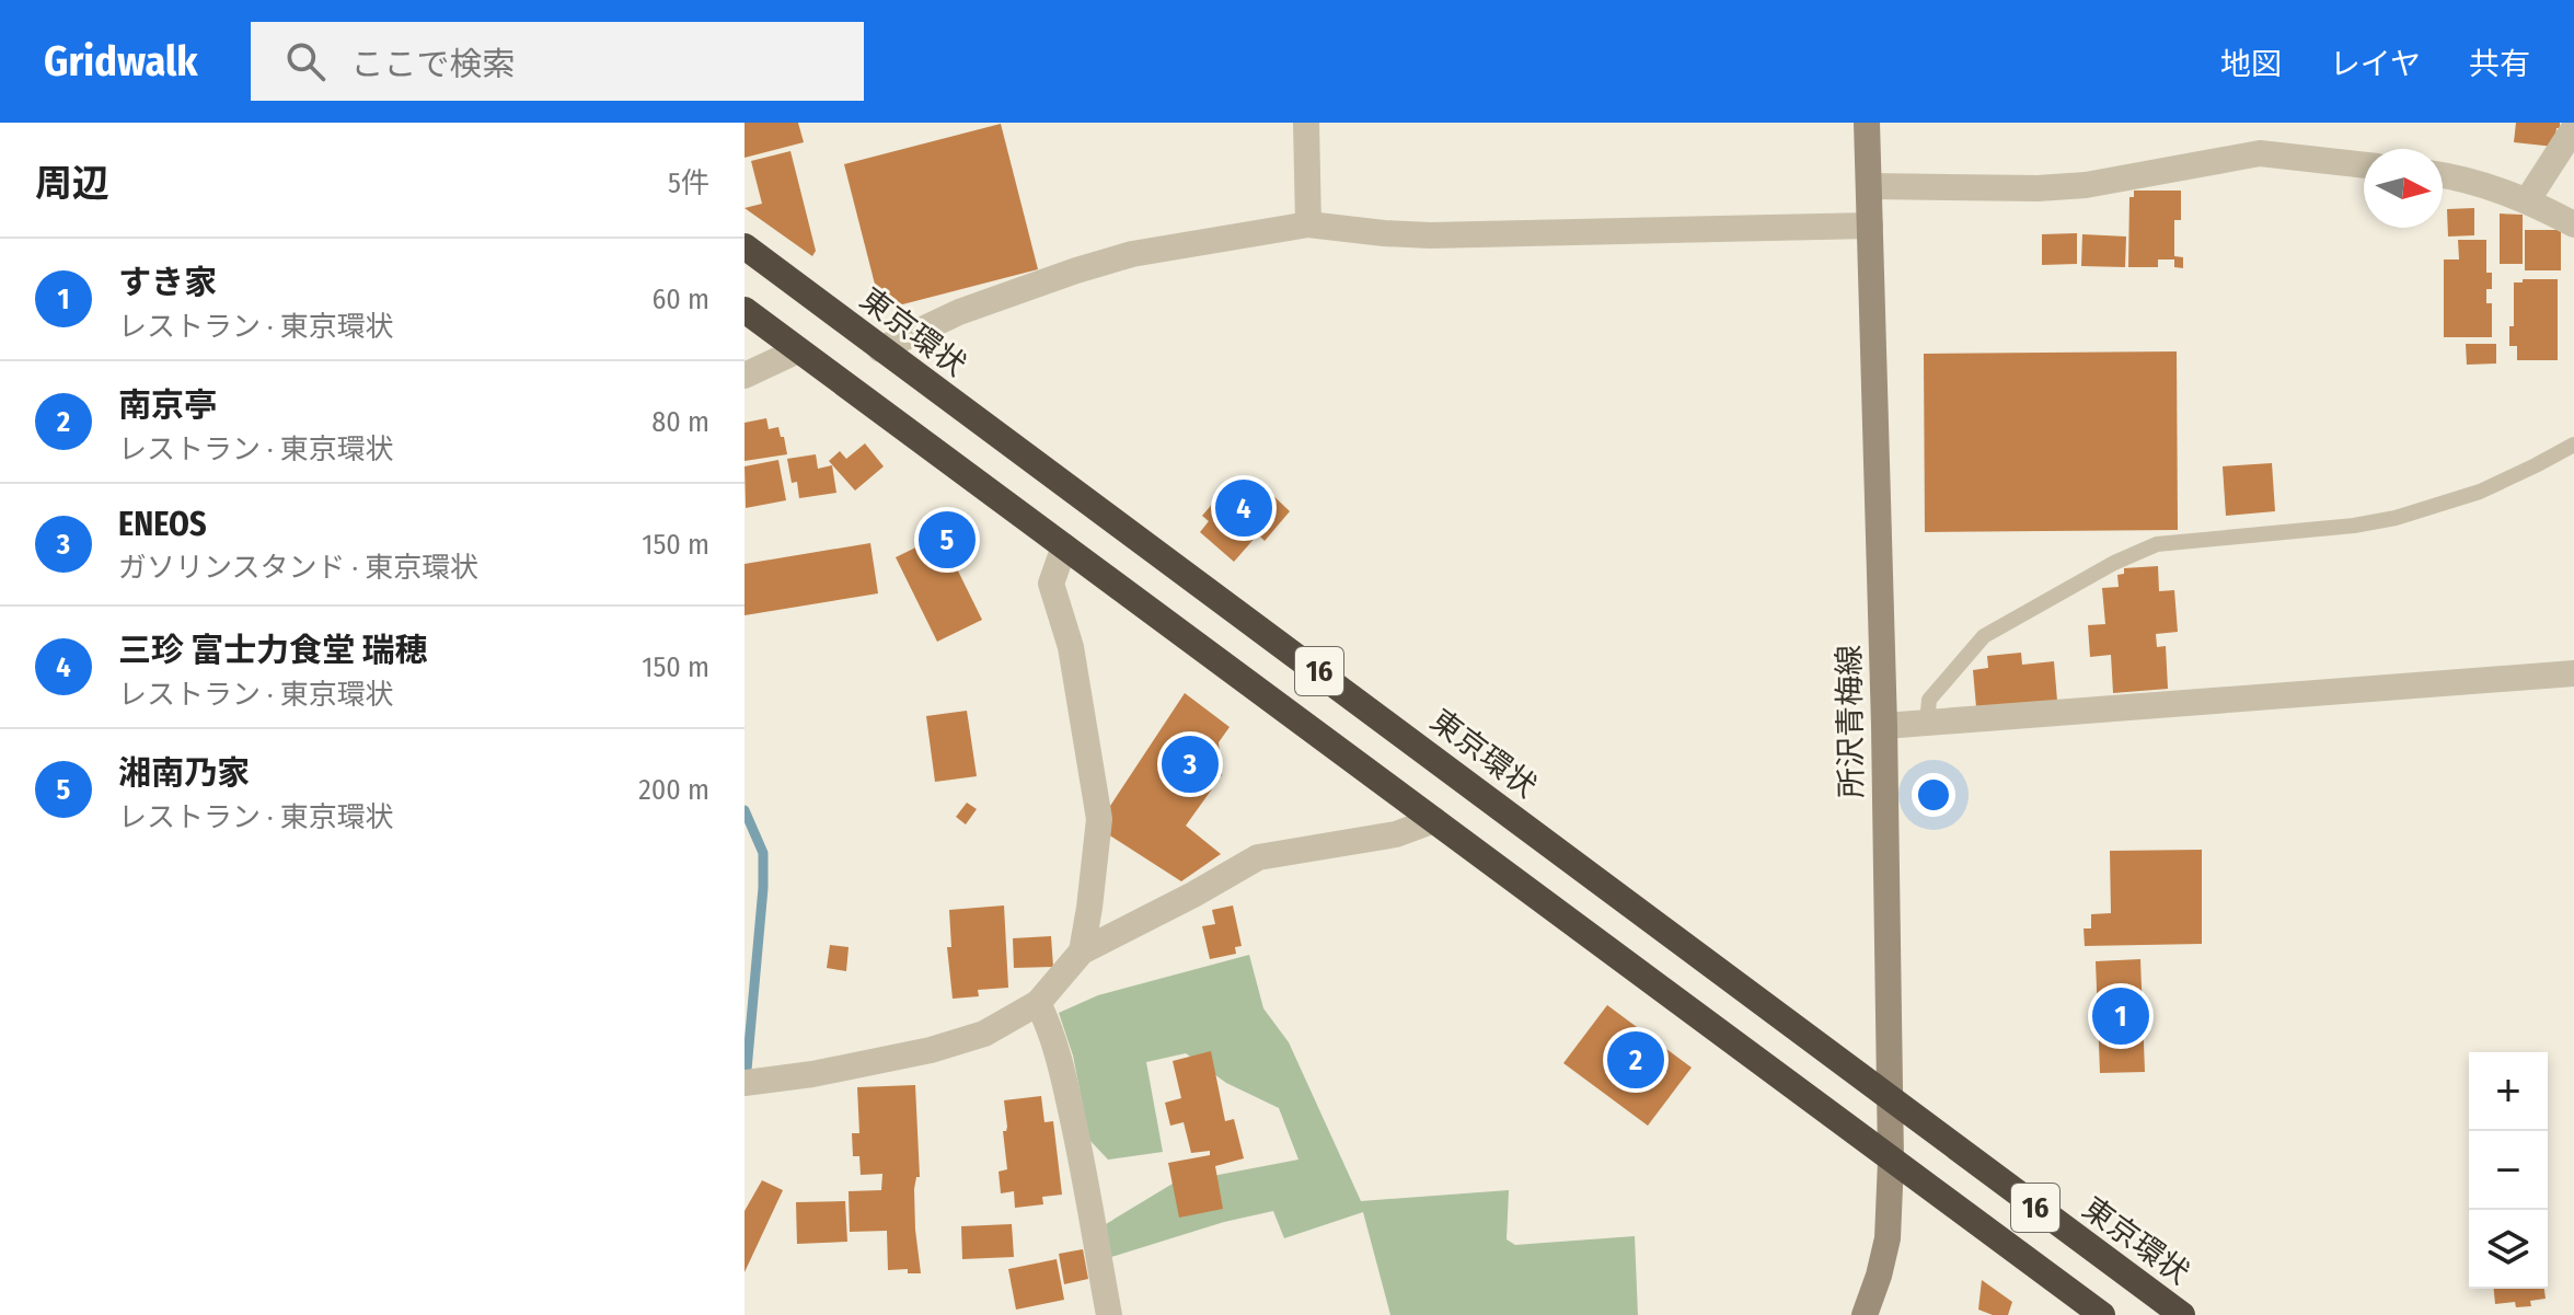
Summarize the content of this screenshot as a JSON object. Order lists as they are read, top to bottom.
{
  "streets": {
    "highway": ["東京環状", "16"],
    "main road": ["所沢青梅線"]
  },
  "crossings": [
    ["東京環状", "所沢青梅線"],
    ["16", "所沢青梅線"]
  ],
  "north": "right",
  "page": {
    "header": "Gridwalk",
    "search": "ここで検索",
    "nav": ["地図", "レイヤ", "共有"],
    "heading": ["周辺", "5件"],
    "list": [
      {
        "mark": "1",
        "name": "すき家",
        "note": "レストラン · 東京環状",
        "value": "60 m"
      },
      {
        "mark": "2",
        "name": "南京亭",
        "note": "レストラン · 東京環状",
        "value": "80 m"
      },
      {
        "mark": "3",
        "name": "ENEOS",
        "note": "ガソリンスタンド · 東京環状",
        "value": "150 m"
      },
      {
        "mark": "4",
        "name": "三珍 富士力食堂 瑞穂",
        "note": "レストラン · 東京環状",
        "value": "150 m"
      },
      {
        "mark": "5",
        "name": "湘南乃家",
        "note": "レストラン · 東京環状",
        "value": "200 m"
      }
    ],
    "pins": [
      "4",
      "5",
      "3",
      "1",
      "2"
    ],
    "map_buttons": ["+", "−"]
  }
}
